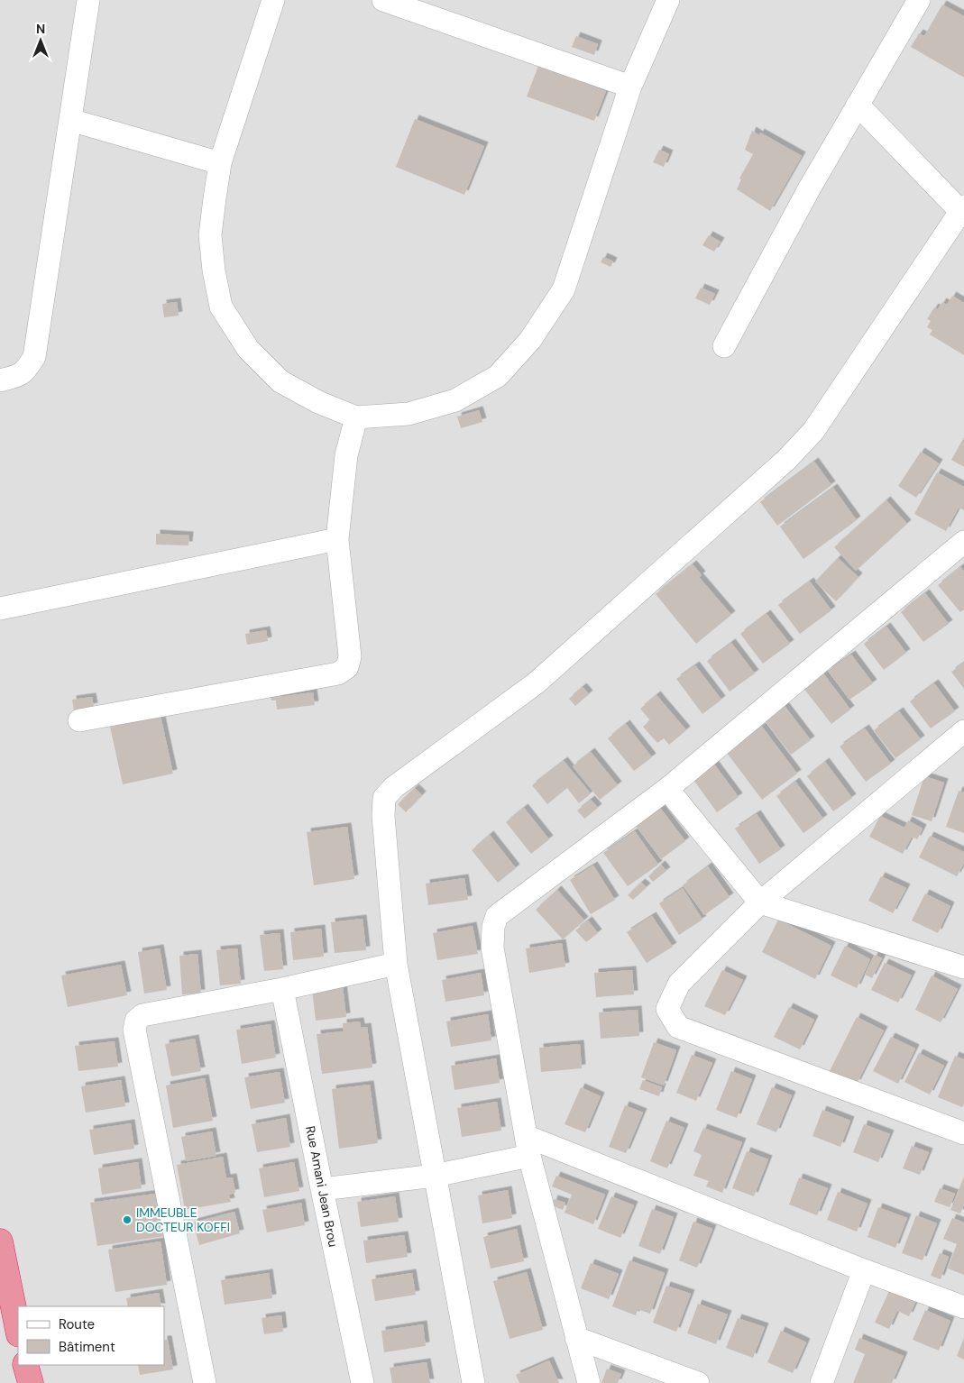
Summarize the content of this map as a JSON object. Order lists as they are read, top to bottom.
{
  "streets": {
    "street": ["Rue Amani Jean Brou"]
  },
  "places": ["IMMEUBLE DOCTEUR KOFFI"],
  "legend": ["Route", "Bâtiment"],
  "north": "top"
}
